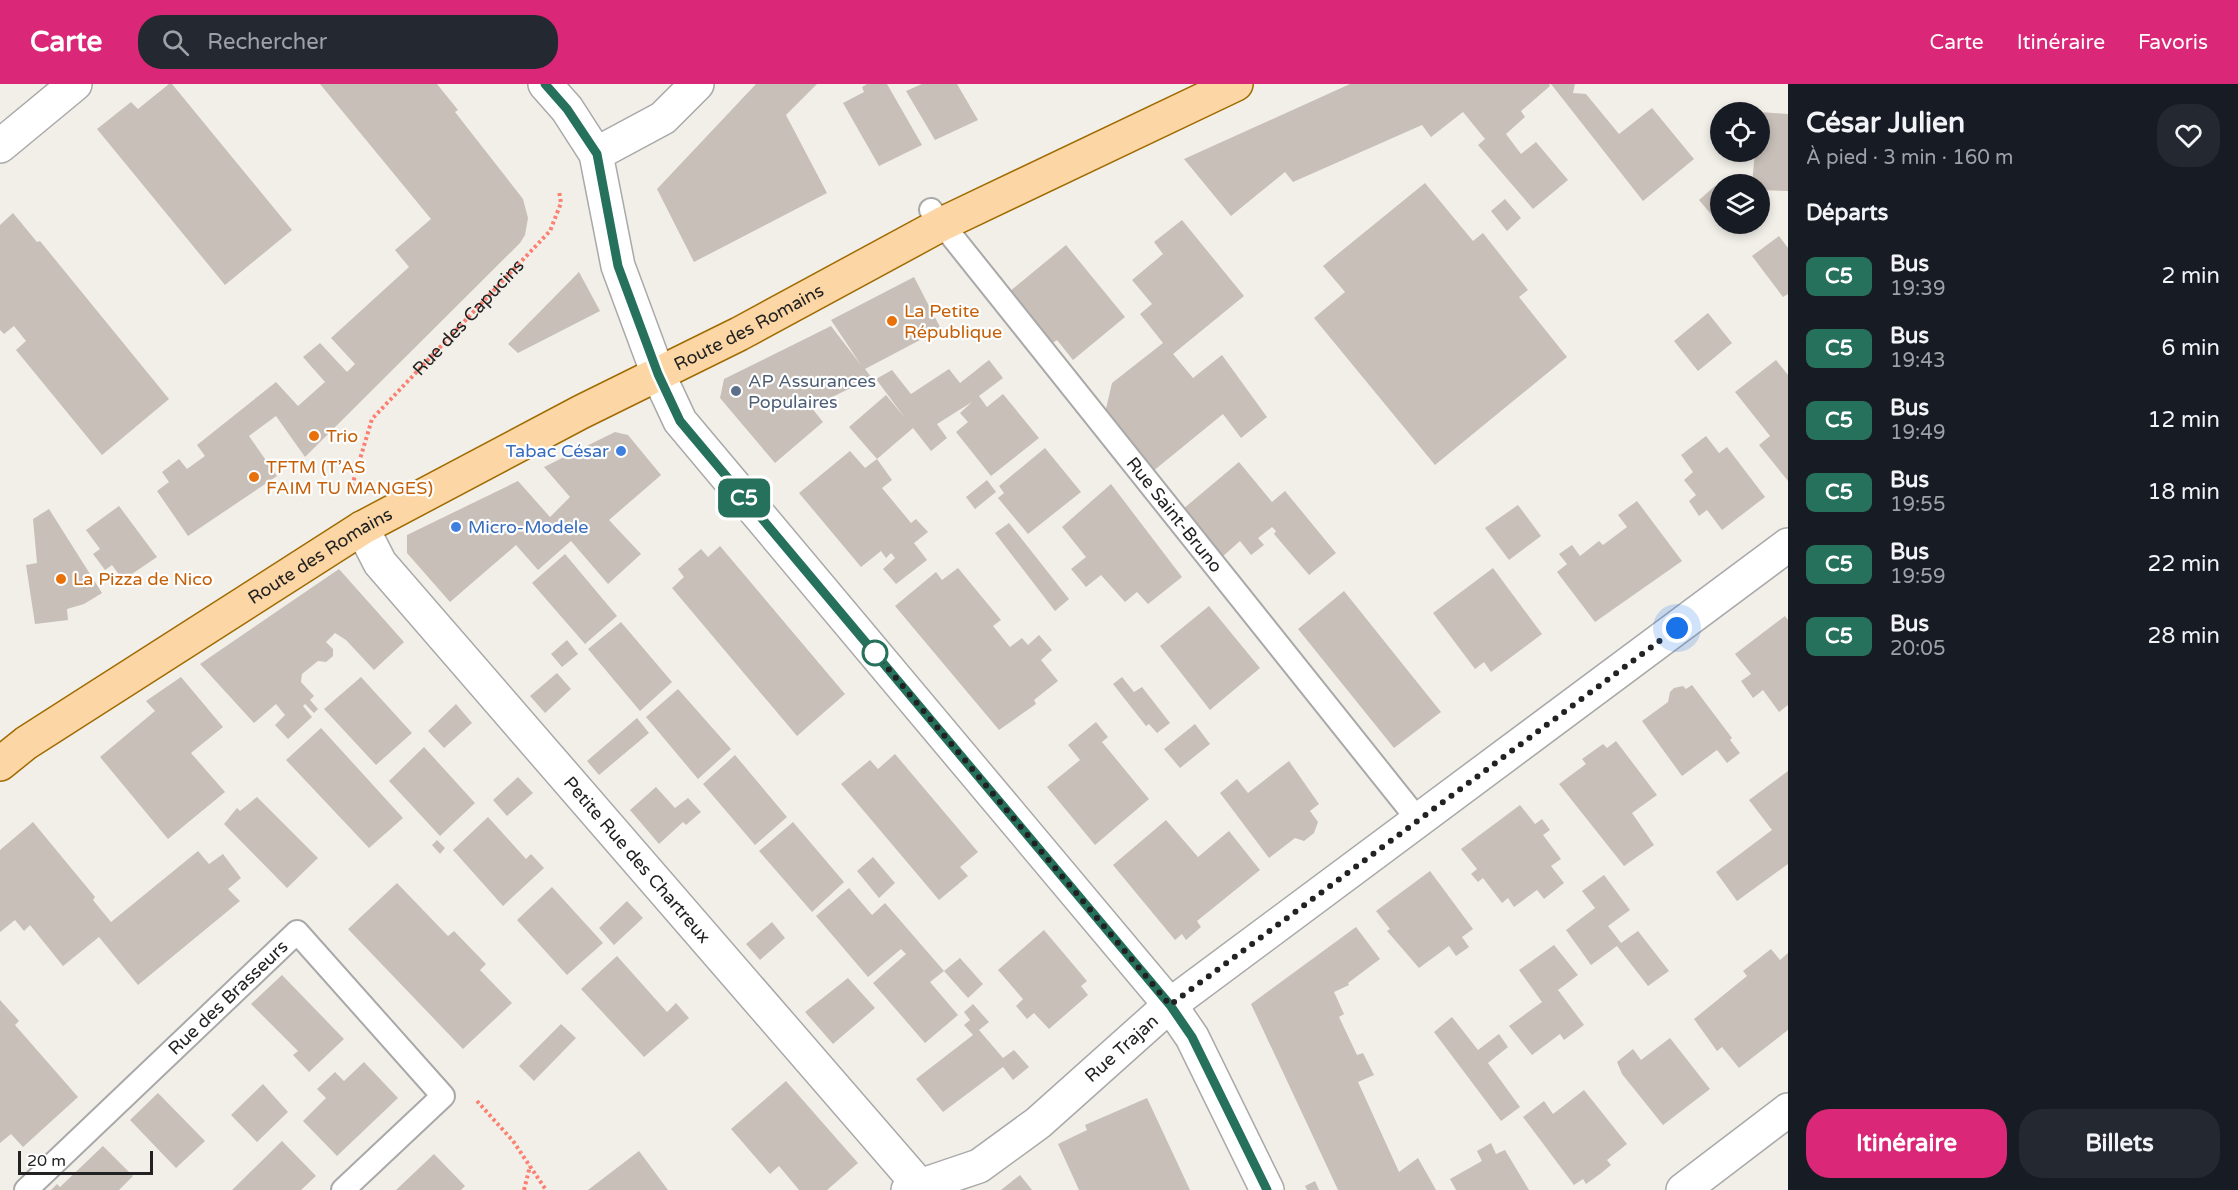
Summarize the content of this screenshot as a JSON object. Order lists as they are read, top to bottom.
{
  "streets": {
    "main road": ["Route des Romains"],
    "street": ["Petite Rue des Chartreux", "Rue Trajan"],
    "lane": ["Rue Saint-Bruno", "Rue des Brasseurs"],
    "path": ["Rue des Capucins"]
  },
  "crossings": [
    ["Rue des Capucins", "Route des Romains"],
    ["Rue des Capucins", "Petite Rue des Chartreux"],
    ["Route des Romains", "Rue Saint-Bruno"],
    ["Route des Romains", "Petite Rue des Chartreux"],
    ["Rue Saint-Bruno", "Rue Trajan"],
    ["Petite Rue des Chartreux", "Rue Trajan"]
  ],
  "places": [
    "La Petite République",
    "AP Assurances Populaires",
    "Trio",
    "Tabac César",
    "TFTM (T’AS FAIM TU MANGES)",
    "Micro-Modele",
    "La Pizza de Nico"
  ],
  "lines": ["bus line C5"],
  "scale_bar": "20 m",
  "page": {
    "header": "Carte",
    "search": "Rechercher",
    "nav": ["Carte", "Itinéraire", "Favoris"],
    "on_map": "C5",
    "heading": [
      ["César Julien", "À pied · 3 min · 160 m"],
      "Départs"
    ],
    "list": [
      {
        "mark": "C5",
        "name": "Bus",
        "note": "19:39",
        "value": "2 min"
      },
      {
        "mark": "C5",
        "name": "Bus",
        "note": "19:43",
        "value": "6 min"
      },
      {
        "mark": "C5",
        "name": "Bus",
        "note": "19:49",
        "value": "12 min"
      },
      {
        "mark": "C5",
        "name": "Bus",
        "note": "19:55",
        "value": "18 min"
      },
      {
        "mark": "C5",
        "name": "Bus",
        "note": "19:59",
        "value": "22 min"
      },
      {
        "mark": "C5",
        "name": "Bus",
        "note": "20:05",
        "value": "28 min"
      }
    ],
    "buttons": ["Itinéraire", "Billets"],
    "scale": "20 m"
  }
}
